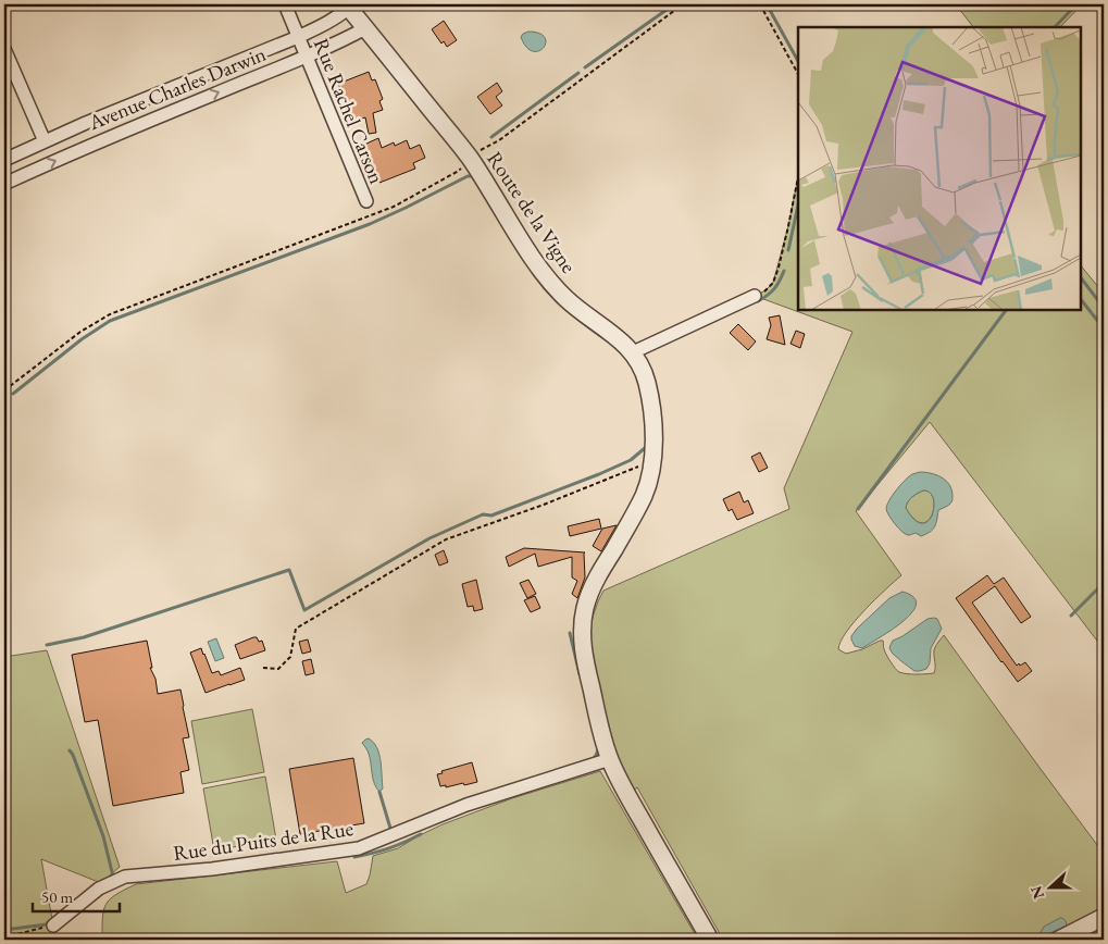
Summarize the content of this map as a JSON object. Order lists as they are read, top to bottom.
{
  "streets": {
    "street": [
      "Avenue Charles Darwin",
      "Rue Rachel Carson",
      "Route de la Vigne",
      "Rue du Puits de la Rue"
    ]
  },
  "crossings": [
    ["Avenue Charles Darwin", "Rue Rachel Carson"],
    ["Avenue Charles Darwin", "Route de la Vigne"],
    ["Route de la Vigne", "Rue du Puits de la Rue"]
  ],
  "scale_bar": "50 m",
  "north": "left"
}
